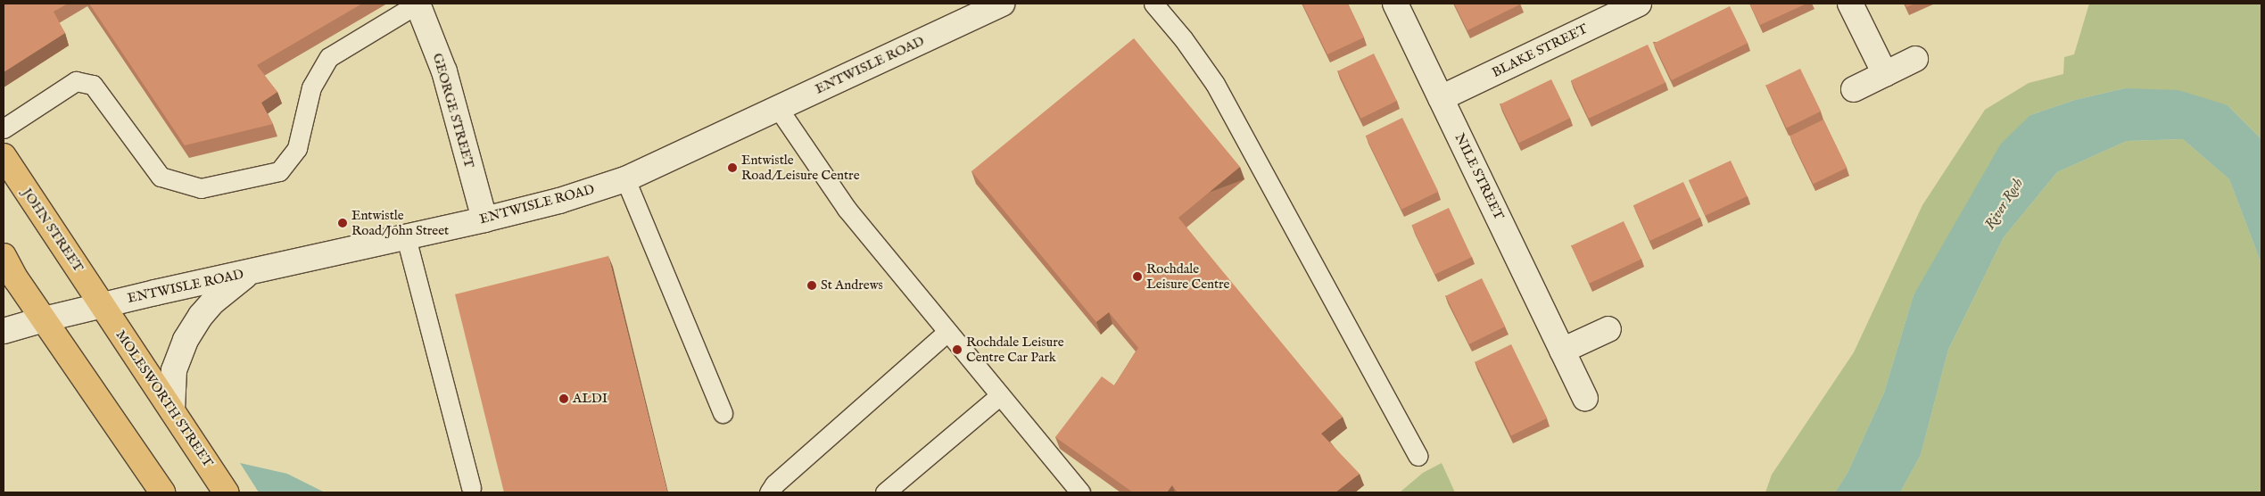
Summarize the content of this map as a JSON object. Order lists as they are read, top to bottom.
{
  "streets": {
    "main road": [
      "BLAKE STREET",
      "ENTWISLE ROAD",
      "GEORGE STREET",
      "NILE STREET",
      "JOHN STREET",
      "MOLESWORTH STREET"
    ]
  },
  "crossings": [
    ["BLAKE STREET", "NILE STREET"],
    ["ENTWISLE ROAD", "GEORGE STREET"],
    ["ENTWISLE ROAD", "JOHN STREET"],
    ["ENTWISLE ROAD", "MOLESWORTH STREET"],
    ["JOHN STREET", "MOLESWORTH STREET"]
  ],
  "water": ["River Roch"],
  "places": [
    "Entwistle Road/Leisure Centre",
    "Entwistle Road/John Street",
    "Rochdale Leisure Centre",
    "St Andrews",
    "Rochdale Leisure Centre Car Park",
    "ALDI"
  ]
}
